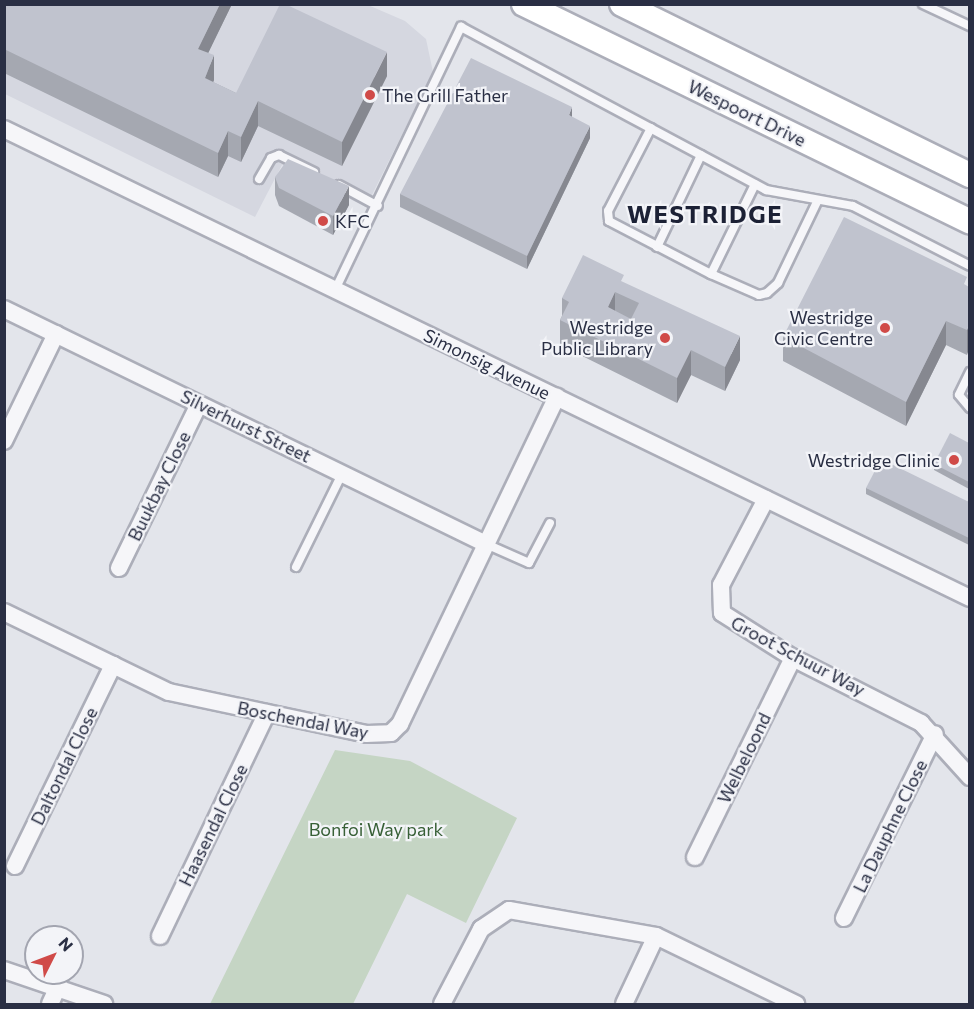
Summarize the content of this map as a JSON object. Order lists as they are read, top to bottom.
{
  "streets": {
    "main road": ["Wespoort Drive"],
    "street": [
      "Simonsig Avenue",
      "Silverhurst Street",
      "Buukbay Close",
      "Groot Schuur Way",
      "Boschendal Way",
      "Welbeloond",
      "Daltondal Close",
      "Haasendal Close",
      "La Dauphne Close"
    ]
  },
  "crossings": [
    ["Simonsig Avenue", "Groot Schuur Way"],
    ["Simonsig Avenue", "Boschendal Way"],
    ["Silverhurst Street", "Buukbay Close"],
    ["Silverhurst Street", "Boschendal Way"],
    ["Groot Schuur Way", "Welbeloond"],
    ["Groot Schuur Way", "La Dauphne Close"],
    ["Boschendal Way", "Daltondal Close"],
    ["Boschendal Way", "Haasendal Close"]
  ],
  "districts": ["WESTRIDGE"],
  "parks": ["Bonfoi Way park"],
  "places": [
    "The Grill Father",
    "KFC",
    "Westridge Civic Centre",
    "Westridge Public Library",
    "Westridge Clinic"
  ],
  "north": "top right"
}
